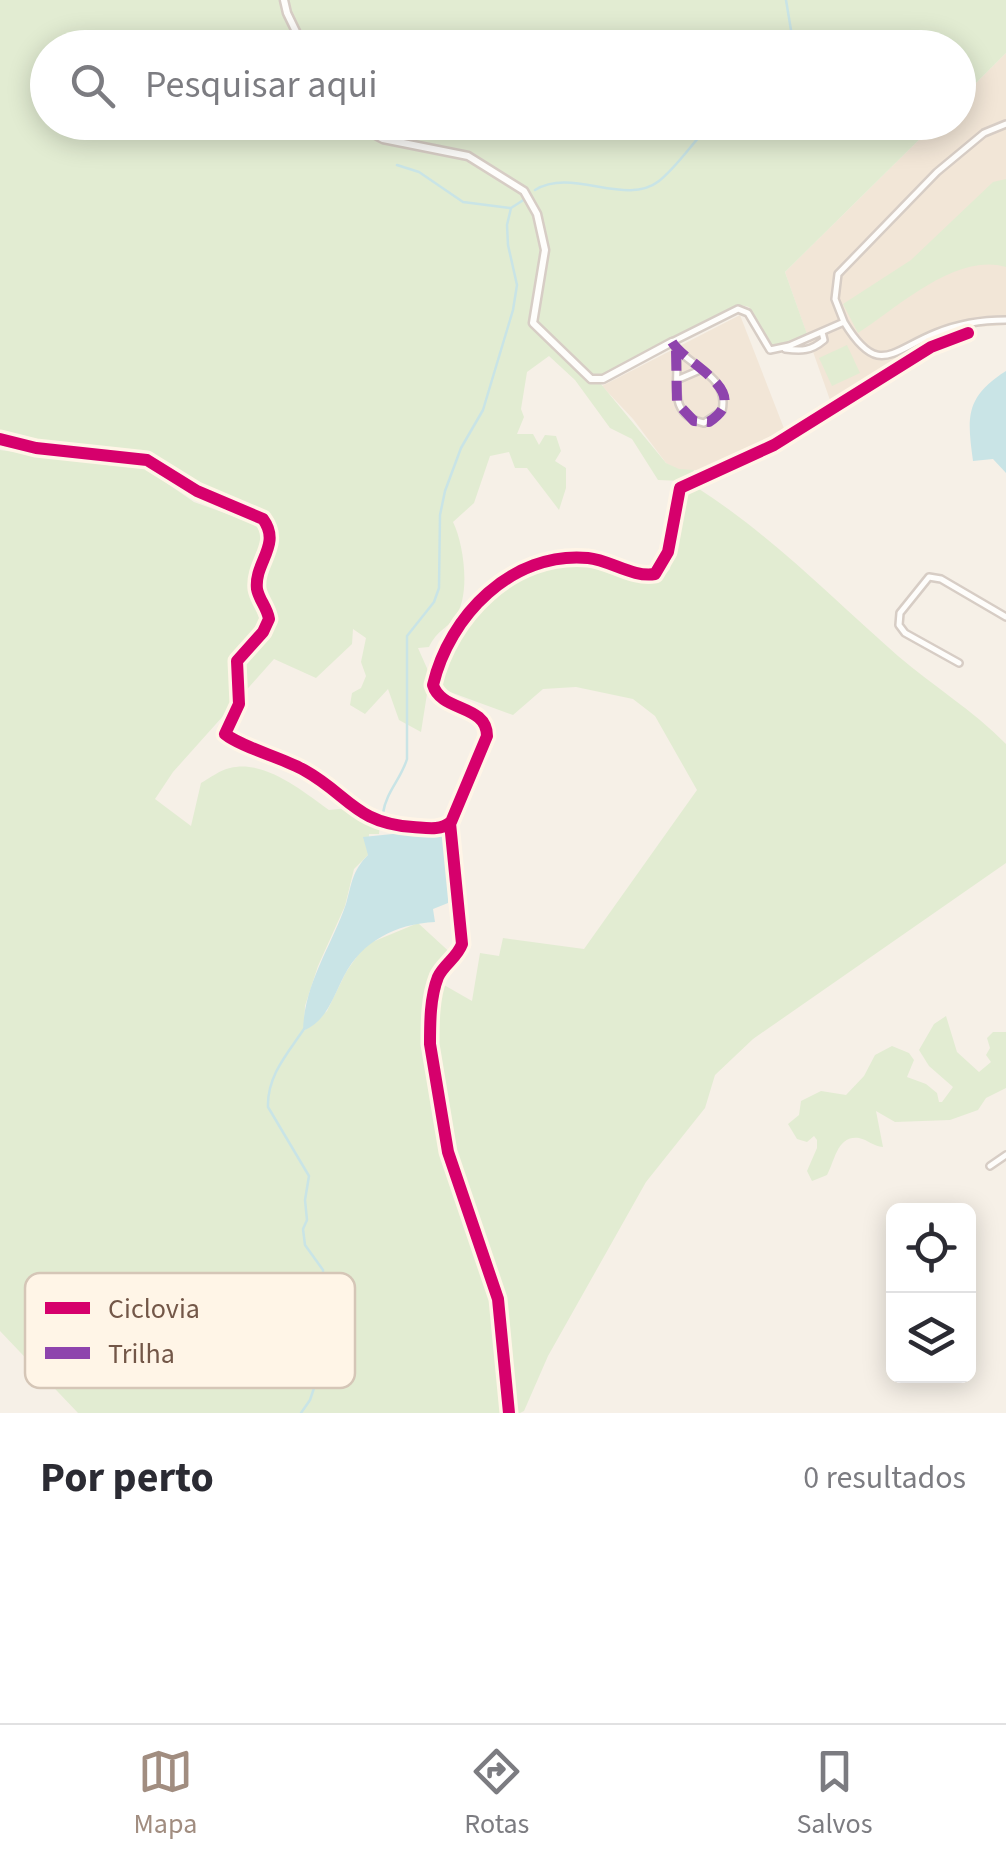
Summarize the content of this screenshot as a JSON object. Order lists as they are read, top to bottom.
{
  "legend": ["Ciclovia", "Trilha"],
  "page": {
    "search": "Pesquisar aqui",
    "heading": ["Por perto", "0 resultados"],
    "nav": ["Mapa", "Rotas", "Salvos"]
  }
}
